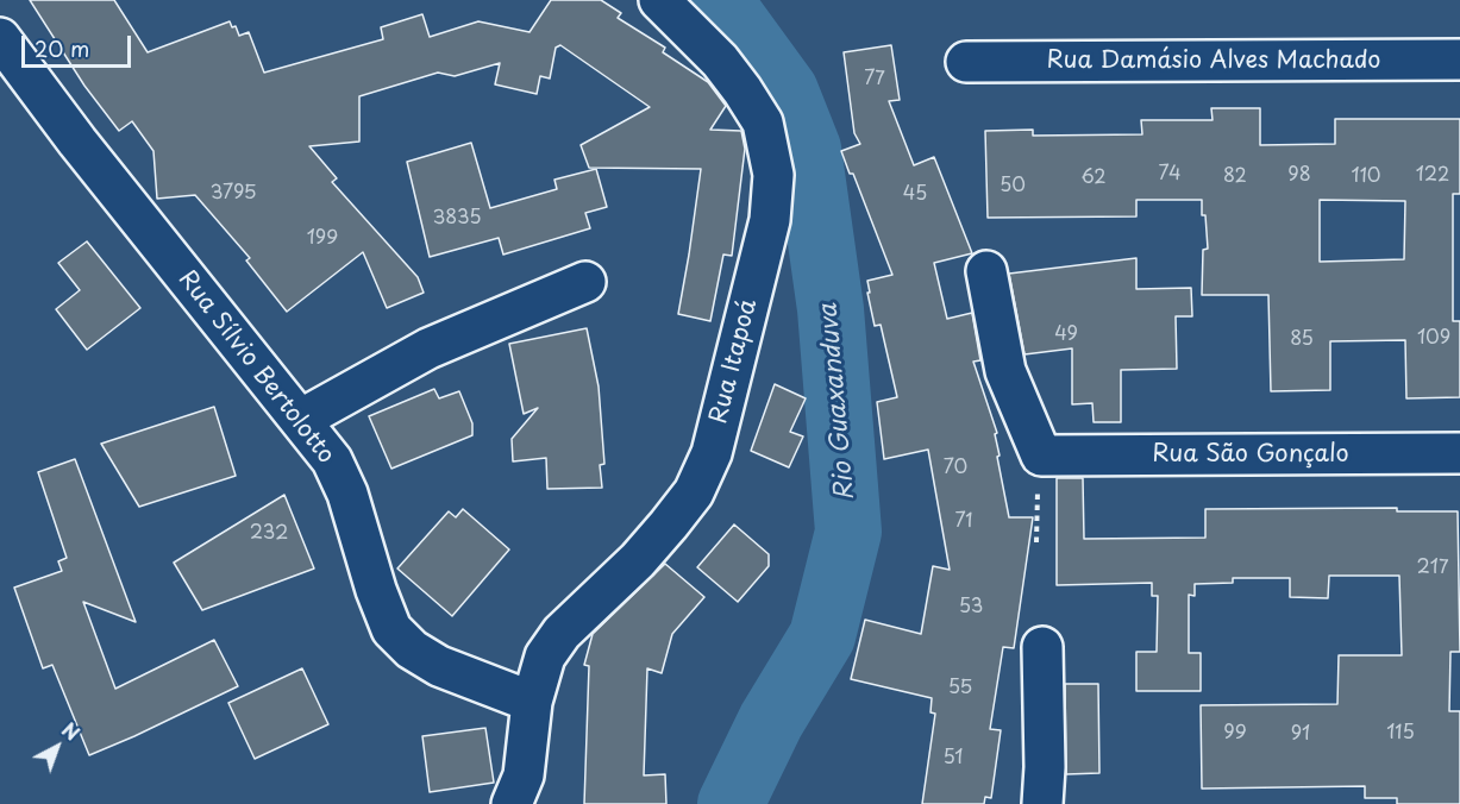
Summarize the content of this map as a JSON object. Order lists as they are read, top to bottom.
{
  "streets": {
    "street": [
      "Rua Damásio Alves Machado",
      "Rua Itapoá",
      "Rua Sílvio Bertolotto",
      "Rua São Gonçalo"
    ]
  },
  "crossings": [
    ["Rua Itapoá", "Rua Sílvio Bertolotto"]
  ],
  "water": ["Rio Guaxanduva"],
  "house_numbers": [
    "77",
    "74",
    "98",
    "122",
    "82",
    "110",
    "62",
    "50",
    "3795",
    "45",
    "3835",
    "199",
    "49",
    "109",
    "85",
    "70",
    "71",
    "232",
    "217",
    "53",
    "55",
    "99",
    "115",
    "91",
    "51"
  ],
  "scale_bar": "20 m",
  "north": "top right"
}
